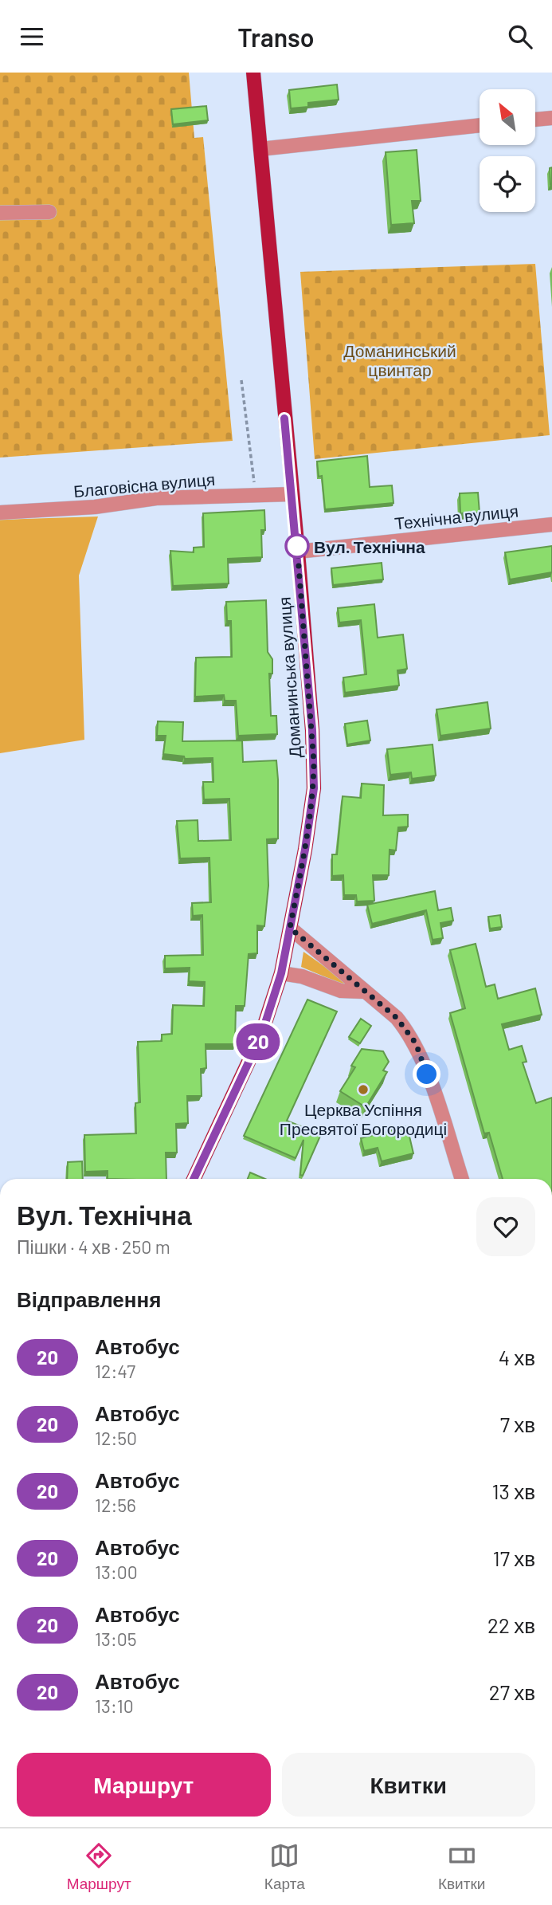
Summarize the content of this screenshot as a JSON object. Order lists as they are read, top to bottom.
{
  "streets": {
    "main road": ["Доманинська вулиця"],
    "street": ["Благовісна вулиця", "Технічна вулиця"]
  },
  "crossings": [
    ["Благовісна вулиця", "Доманинська вулиця"],
    ["Технічна вулиця", "Доманинська вулиця"]
  ],
  "parks": ["Доманинський цвинтар"],
  "places": ["Вул. Технічна", "Церква Успіння Пресвятої Богородиці"],
  "lines": ["bus line 20"],
  "north": "top left",
  "page": {
    "header": "Transo",
    "on_map": "20",
    "heading": [
      ["Вул. Технічна", "Пішки · 4 хв · 250 m"],
      "Відправлення"
    ],
    "list": [
      {
        "mark": "20",
        "name": "Автобус",
        "note": "12:47",
        "value": "4 хв"
      },
      {
        "mark": "20",
        "name": "Автобус",
        "note": "12:50",
        "value": "7 хв"
      },
      {
        "mark": "20",
        "name": "Автобус",
        "note": "12:56",
        "value": "13 хв"
      },
      {
        "mark": "20",
        "name": "Автобус",
        "note": "13:00",
        "value": "17 хв"
      },
      {
        "mark": "20",
        "name": "Автобус",
        "note": "13:05",
        "value": "22 хв"
      },
      {
        "mark": "20",
        "name": "Автобус",
        "note": "13:10",
        "value": "27 хв"
      }
    ],
    "buttons": ["Маршрут", "Квитки"],
    "tabs": ["Маршрут", "Карта", "Квитки"]
  }
}
